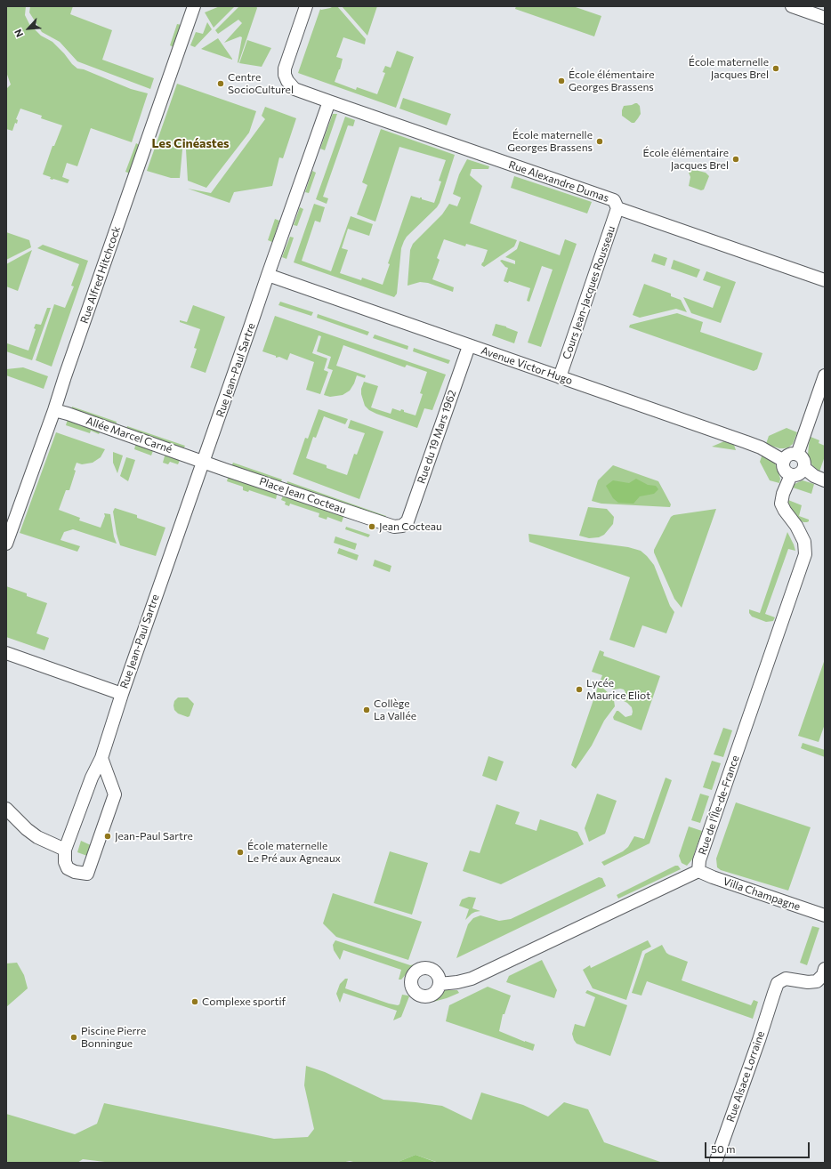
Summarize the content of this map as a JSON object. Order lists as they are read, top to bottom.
{
  "streets": {
    "street": [
      "Rue Alexandre Dumas",
      "Rue Alfred Hitchcock",
      "Cours Jean-Jacques Rousseau",
      "Avenue Victor Hugo",
      "Rue Jean-Paul Sartre",
      "Allée Marcel Carné",
      "Rue du 19 Mars 1962",
      "Place Jean Cocteau",
      "Rue de l'Île-de-France",
      "Villa Champagne",
      "Rue Alsace Lorraine"
    ]
  },
  "crossings": [
    ["Rue Alexandre Dumas", "Cours Jean-Jacques Rousseau"],
    ["Rue Alexandre Dumas", "Rue Jean-Paul Sartre"],
    ["Rue Alfred Hitchcock", "Allée Marcel Carné"],
    ["Cours Jean-Jacques Rousseau", "Avenue Victor Hugo"],
    ["Avenue Victor Hugo", "Rue Jean-Paul Sartre"],
    ["Avenue Victor Hugo", "Rue du 19 Mars 1962"],
    ["Avenue Victor Hugo", "Rue de l'Île-de-France"],
    ["Rue Jean-Paul Sartre", "Allée Marcel Carné"],
    ["Rue Jean-Paul Sartre", "Place Jean Cocteau"],
    ["Allée Marcel Carné", "Place Jean Cocteau"],
    ["Rue du 19 Mars 1962", "Place Jean Cocteau"],
    ["Rue de l'Île-de-France", "Villa Champagne"]
  ],
  "districts": ["Les Cinéastes"],
  "places": [
    "École maternelle Jacques Brel",
    "École élémentaire Georges Brassens",
    "Centre SocioCulturel",
    "École maternelle Georges Brassens",
    "École élémentaire Jacques Brel",
    "Jean Cocteau",
    "Lycée Maurice Eliot",
    "Collège La Vallée",
    "Jean-Paul Sartre",
    "École maternelle Le Pré aux Agneaux",
    "Complexe sportif",
    "Piscine Pierre Bonningue"
  ],
  "scale_bar": "50 m",
  "north": "bottom left"
}
